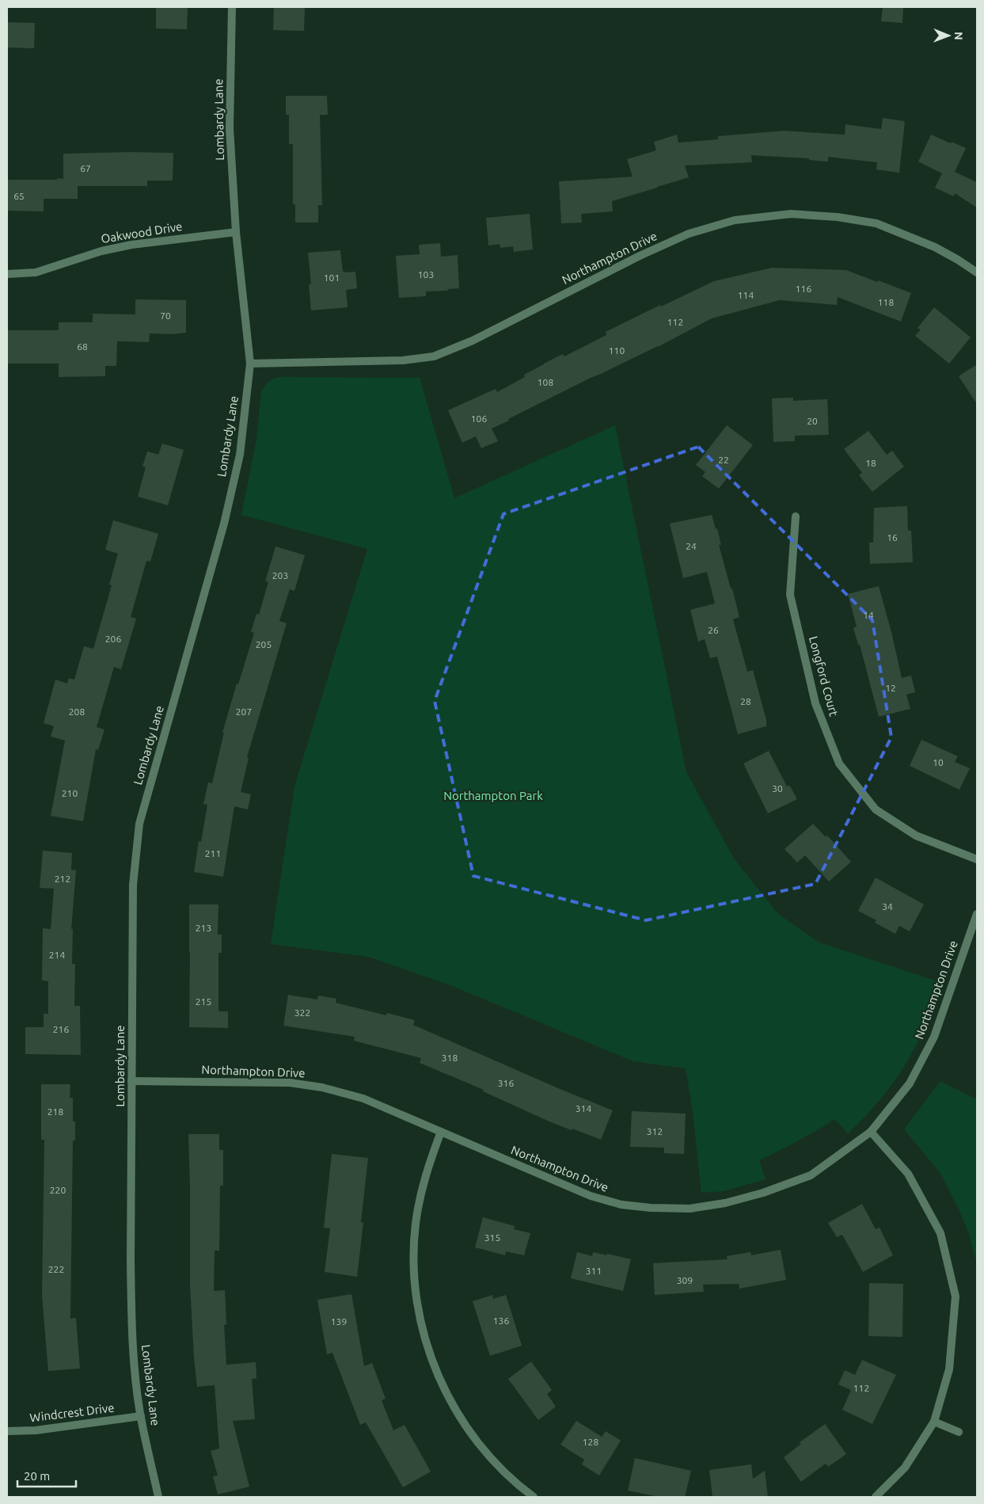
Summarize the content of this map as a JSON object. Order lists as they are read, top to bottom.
{
  "streets": {
    "street": [
      "Lombardy Lane",
      "Oakwood Drive",
      "Northampton Drive",
      "Longford Court",
      "Windcrest Drive"
    ]
  },
  "crossings": [
    ["Lombardy Lane", "Oakwood Drive"],
    ["Lombardy Lane", "Northampton Drive"],
    ["Lombardy Lane", "Windcrest Drive"]
  ],
  "parks": ["Northampton Park"],
  "house_numbers": [
    "67",
    "65",
    "103",
    "101",
    "116",
    "114",
    "118",
    "70",
    "112",
    "68",
    "110",
    "108",
    "106",
    "20",
    "22",
    "18",
    "16",
    "24",
    "203",
    "14",
    "26",
    "206",
    "205",
    "12",
    "28",
    "208",
    "207",
    "10",
    "30",
    "210",
    "211",
    "212",
    "34",
    "213",
    "214",
    "215",
    "322",
    "216",
    "318",
    "316",
    "314",
    "218",
    "312",
    "220",
    "315",
    "222",
    "311",
    "309",
    "136",
    "139",
    "112",
    "128"
  ],
  "scale_bar": "20 m",
  "north": "right"
}
